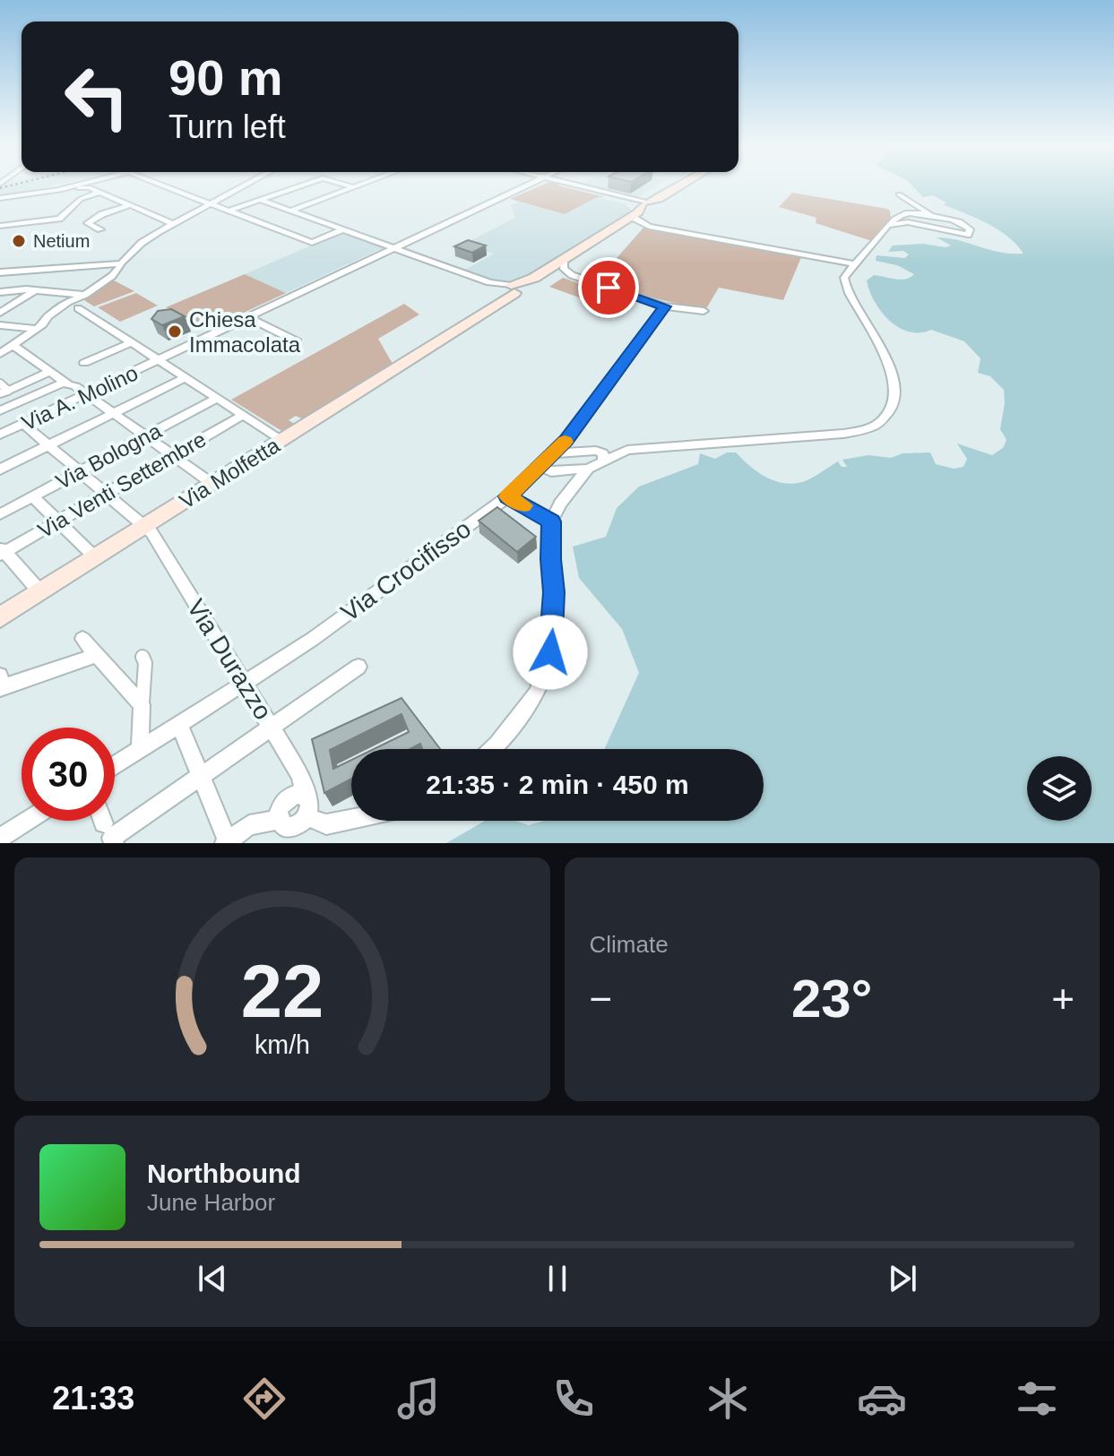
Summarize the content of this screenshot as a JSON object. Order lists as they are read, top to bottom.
{
  "streets": {
    "main road": ["Via Molfetta"],
    "street": [
      "Via A. Molino",
      "Via Bologna",
      "Via Venti Settembre",
      "Via Crocifisso",
      "Via Durazzo"
    ]
  },
  "crossings": [
    ["Via A. Molino", "Via Durazzo"],
    ["Via Bologna", "Via Durazzo"],
    ["Via Molfetta", "Via Durazzo"],
    ["Via Venti Settembre", "Via Durazzo"],
    ["Via Crocifisso", "Via Durazzo"]
  ],
  "places": ["Netium", "Chiesa Immacolata"],
  "page": {
    "turn": ["90 m", "Turn left"],
    "limit": "30",
    "trip": "21:35 · 2 min · 450 m",
    "tile": "Climate",
    "heat": ["−", "23°", "+"],
    "song": ["Northbound", "June Harbor"],
    "tabs": "21:33",
    "gauge": ["22", "km/h"]
  }
}
